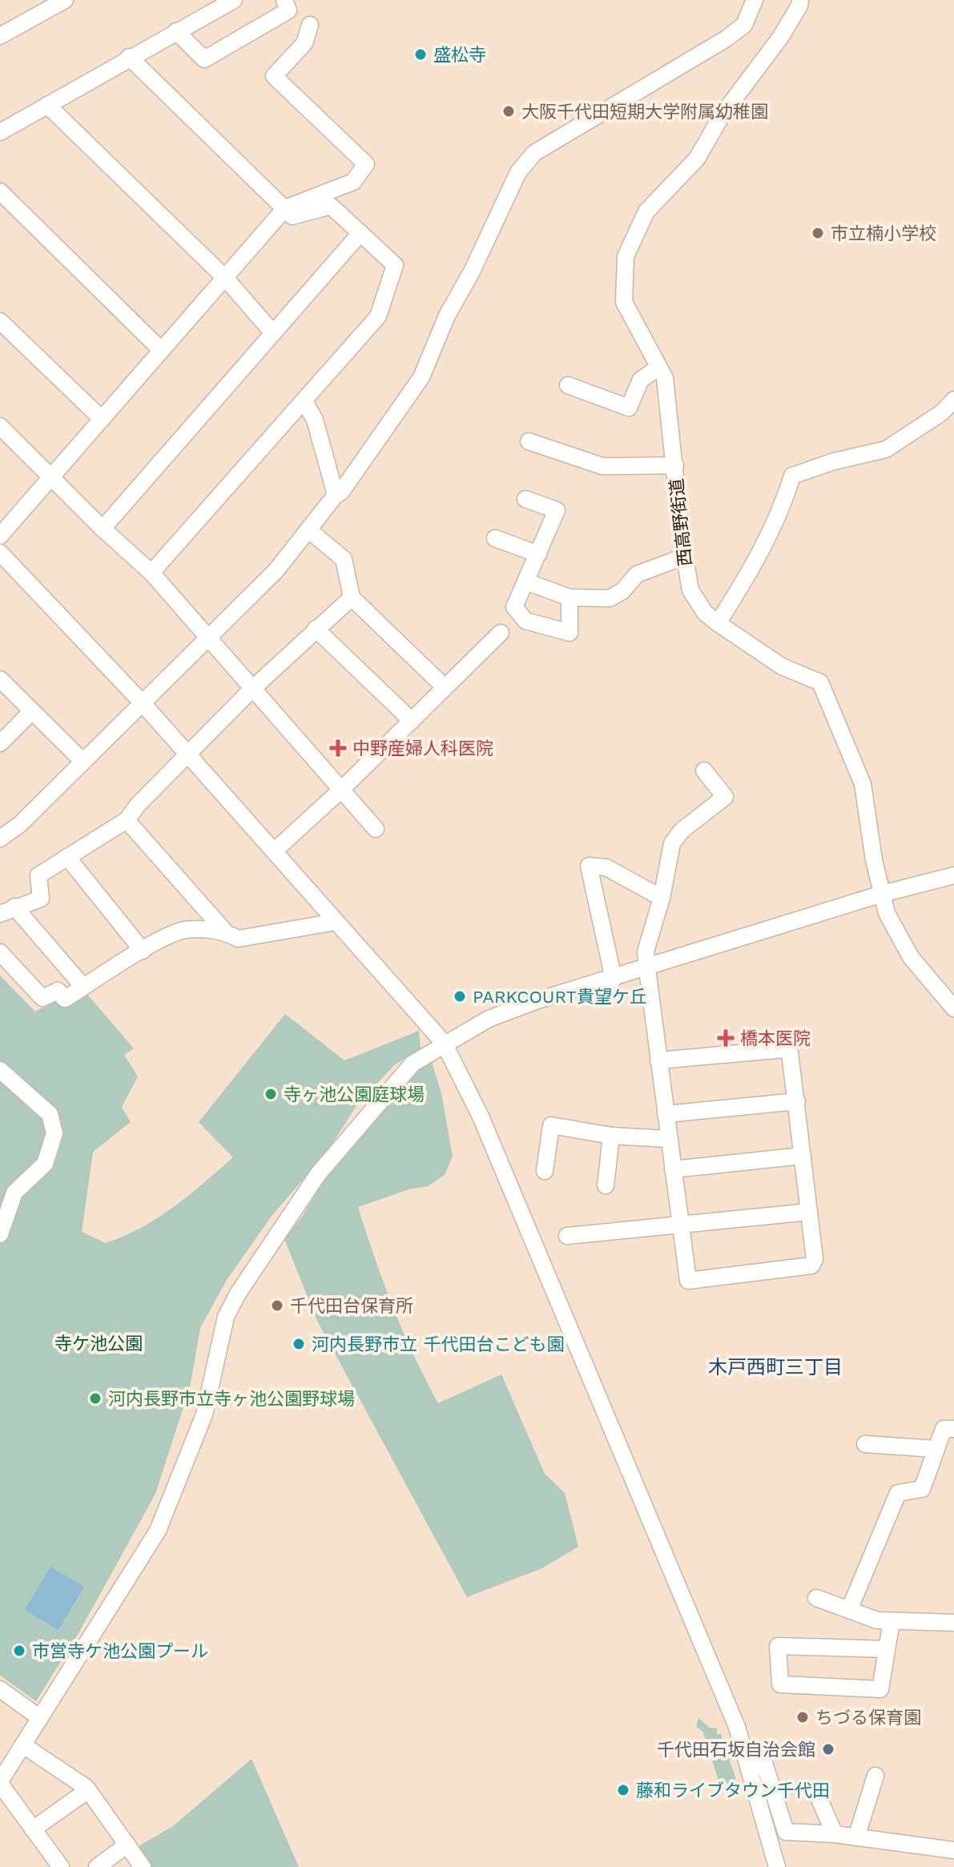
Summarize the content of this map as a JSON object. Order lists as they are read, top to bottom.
{
  "streets": {
    "street": ["西高野街道"]
  },
  "districts": ["木戸西町三丁目"],
  "parks": ["寺ケ池公園"],
  "places": {
    "other": [
      "盛松寺",
      "大阪千代田短期大学附属幼稚園",
      "市立楠小学校",
      "PARKCOURT貴望ケ丘",
      "寺ヶ池公園庭球場",
      "千代田台保育所",
      "河内長野市立 千代田台こども園",
      "河内長野市立寺ヶ池公園野球場",
      "市営寺ケ池公園プール",
      "ちづる保育園",
      "千代田石坂自治会館",
      "藤和ライブタウン千代田"
    ],
    "health": ["中野産婦人科医院", "橋本医院"]
  }
}
